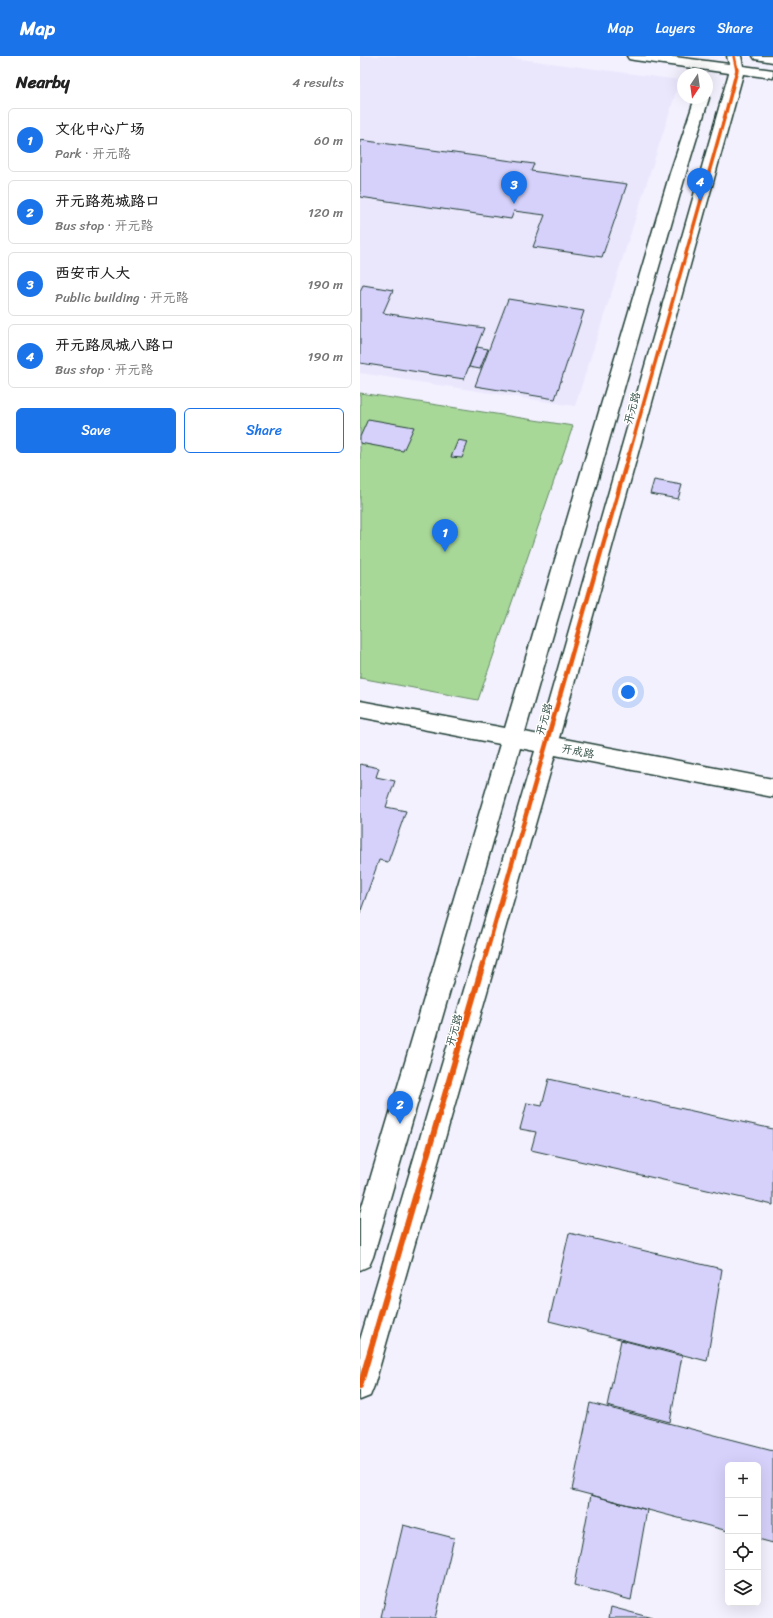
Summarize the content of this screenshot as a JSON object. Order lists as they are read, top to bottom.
{
  "streets": {
    "street": ["开元路", "开成路"]
  },
  "crossings": [
    ["开元路", "开成路"]
  ],
  "north": "bottom",
  "page": {
    "header": "Map",
    "nav": ["Map", "Layers", "Share"],
    "heading": ["Nearby", "4 results"],
    "list": [
      {
        "mark": "1",
        "name": "文化中心广场",
        "note": "Park · 开元路",
        "value": "60 m"
      },
      {
        "mark": "2",
        "name": "开元路苑城路口",
        "note": "Bus stop · 开元路",
        "value": "120 m"
      },
      {
        "mark": "3",
        "name": "西安市人大",
        "note": "Public building · 开元路",
        "value": "190 m"
      },
      {
        "mark": "4",
        "name": "开元路凤城八路口",
        "note": "Bus stop · 开元路",
        "value": "190 m"
      }
    ],
    "pins": [
      "4",
      "3",
      "1",
      "2"
    ],
    "buttons": ["Save", "Share"],
    "map_buttons": ["+", "−"]
  }
}
